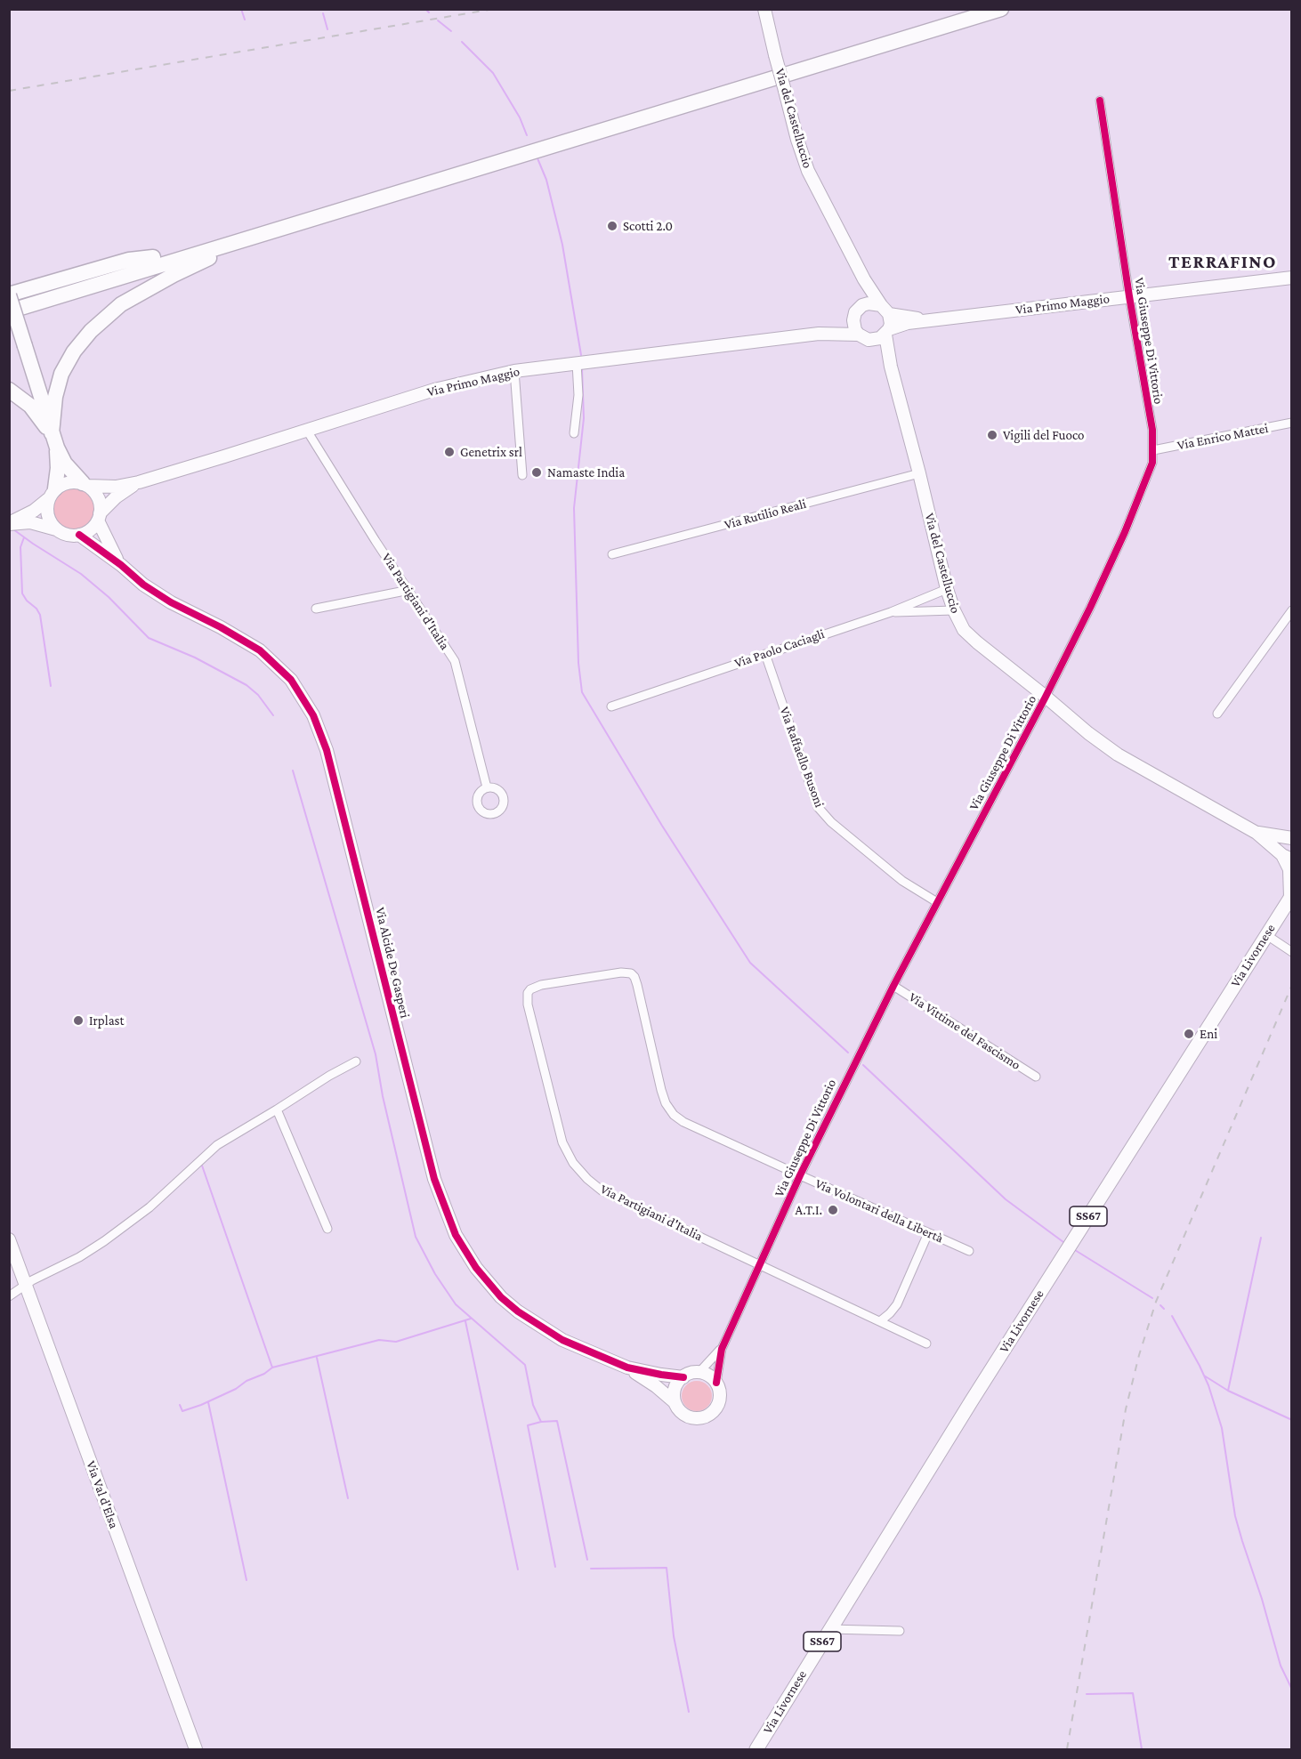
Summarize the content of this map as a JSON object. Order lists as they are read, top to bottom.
{
  "streets": {
    "main road": ["Via Livornese", "SS67"],
    "street": [
      "Via del Castelluccio",
      "Via Primo Maggio",
      "Via Giuseppe Di Vittorio",
      "Via Enrico Mattei",
      "Via Rutilio Reali",
      "Via Partigiani d'Italia",
      "Via Paolo Caciagli",
      "Via Raffaello Busoni",
      "Via Alcide De Gasperi",
      "Via Vittime del Fascismo",
      "Via Volontari della Libertà",
      "Via Val d'Elsa"
    ]
  },
  "crossings": [
    ["Via del Castelluccio", "Via Primo Maggio"],
    ["Via del Castelluccio", "Via Giuseppe Di Vittorio"],
    ["Via del Castelluccio", "Via Rutilio Reali"],
    ["Via del Castelluccio", "Via Paolo Caciagli"],
    ["Via del Castelluccio", "Via Livornese"],
    ["Via Primo Maggio", "Via Giuseppe Di Vittorio"],
    ["Via Primo Maggio", "Via Partigiani d'Italia"],
    ["Via Primo Maggio", "Via Alcide De Gasperi"],
    ["Via Giuseppe Di Vittorio", "Via Enrico Mattei"],
    ["Via Giuseppe Di Vittorio", "Via Partigiani d'Italia"],
    ["Via Giuseppe Di Vittorio", "Via Raffaello Busoni"],
    ["Via Giuseppe Di Vittorio", "Via Alcide De Gasperi"],
    ["Via Giuseppe Di Vittorio", "Via Vittime del Fascismo"],
    ["Via Giuseppe Di Vittorio", "Via Volontari della Libertà"],
    ["Via Partigiani d'Italia", "Via Volontari della Libertà"],
    ["Via Paolo Caciagli", "Via Raffaello Busoni"]
  ],
  "districts": ["TERRAFINO"],
  "places": [
    "Scotti 2.0",
    "Vigili del Fuoco",
    "Genetrix srl",
    "Namaste India",
    "Irplast",
    "Eni",
    "A.T.I."
  ]
}
